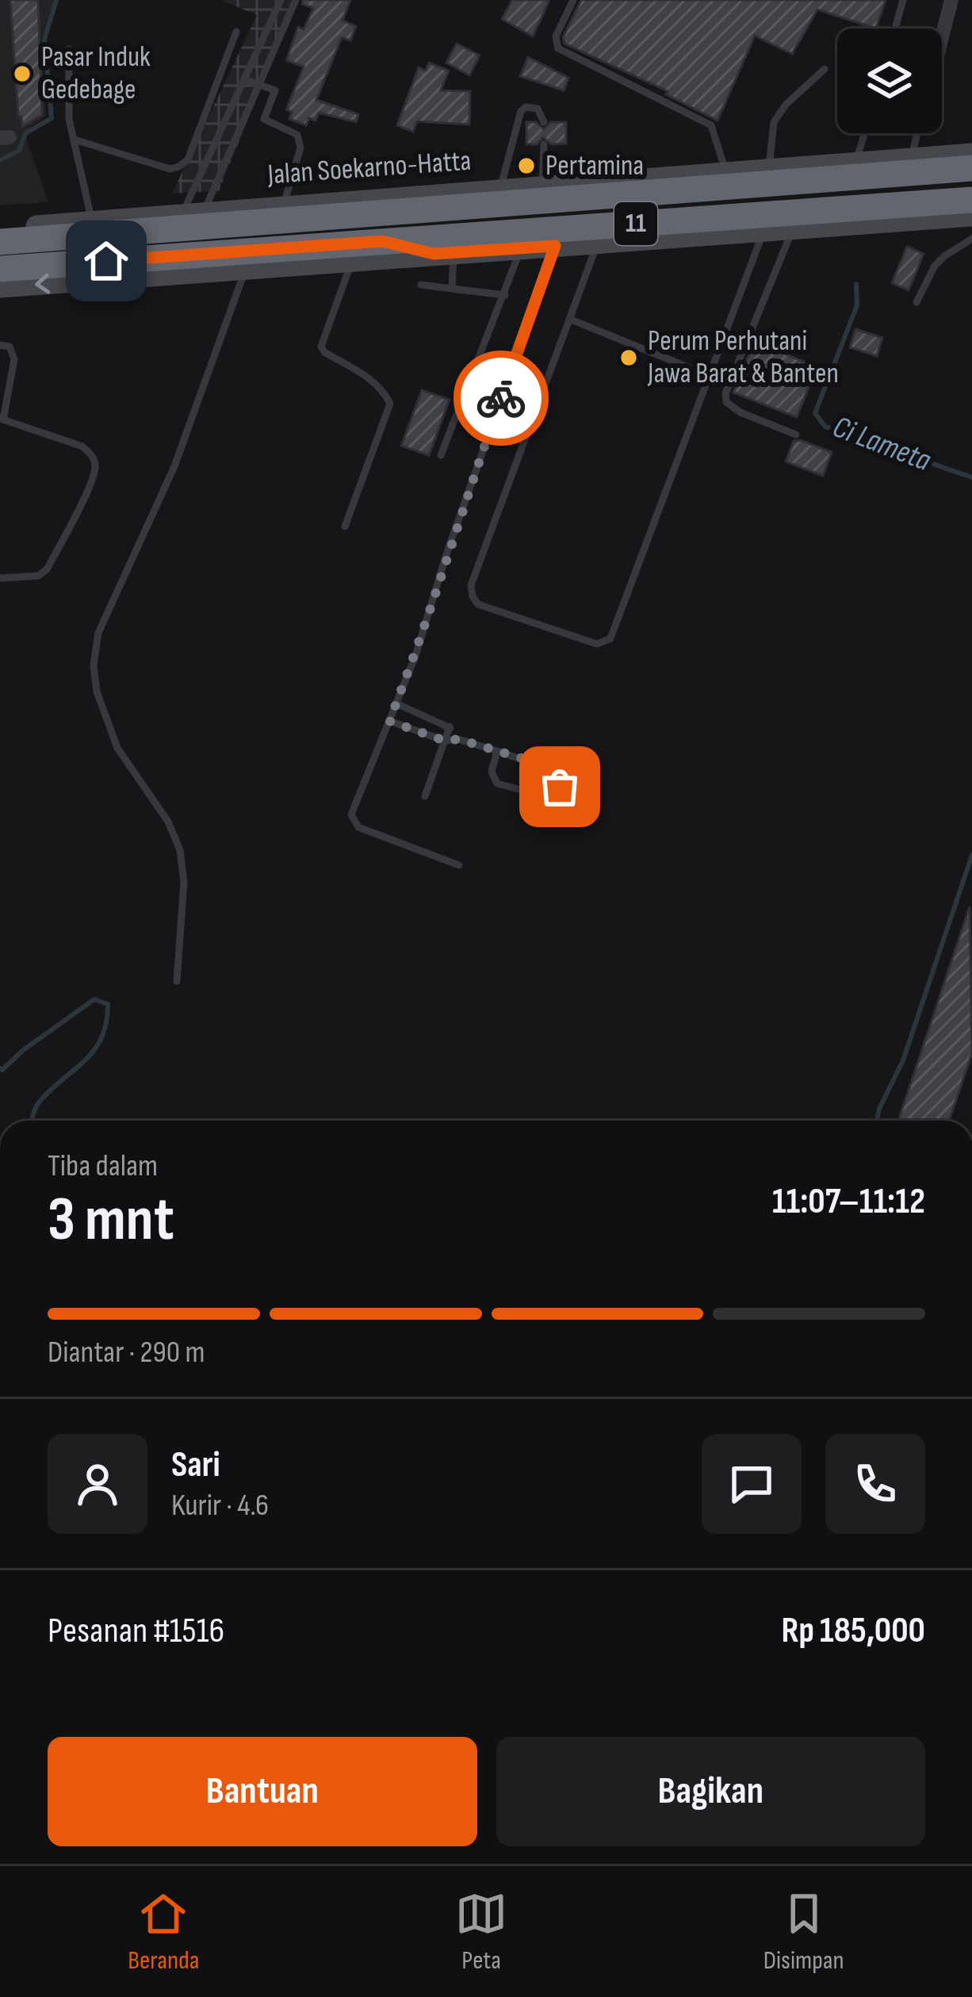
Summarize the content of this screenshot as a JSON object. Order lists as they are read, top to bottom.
{
  "streets": {
    "highway": ["Jalan Soekarno-Hatta", "11"]
  },
  "water": ["Ci Lameta"],
  "places": ["Pasar Induk Gedebage", "Pertamina", "Perum Perhutani Jawa Barat & Banten"],
  "page": {
    "heading": ["3 mnt", "Tiba dalam", "11:07–11:12"],
    "panel": [
      "Sari",
      "Kurir · 4.6",
      "Pesanan #1516",
      "Rp 185,000"
    ],
    "bar": "Diantar · 290 m",
    "buttons": ["Bantuan", "Bagikan"],
    "tabs": ["Beranda", "Peta", "Disimpan"]
  }
}
